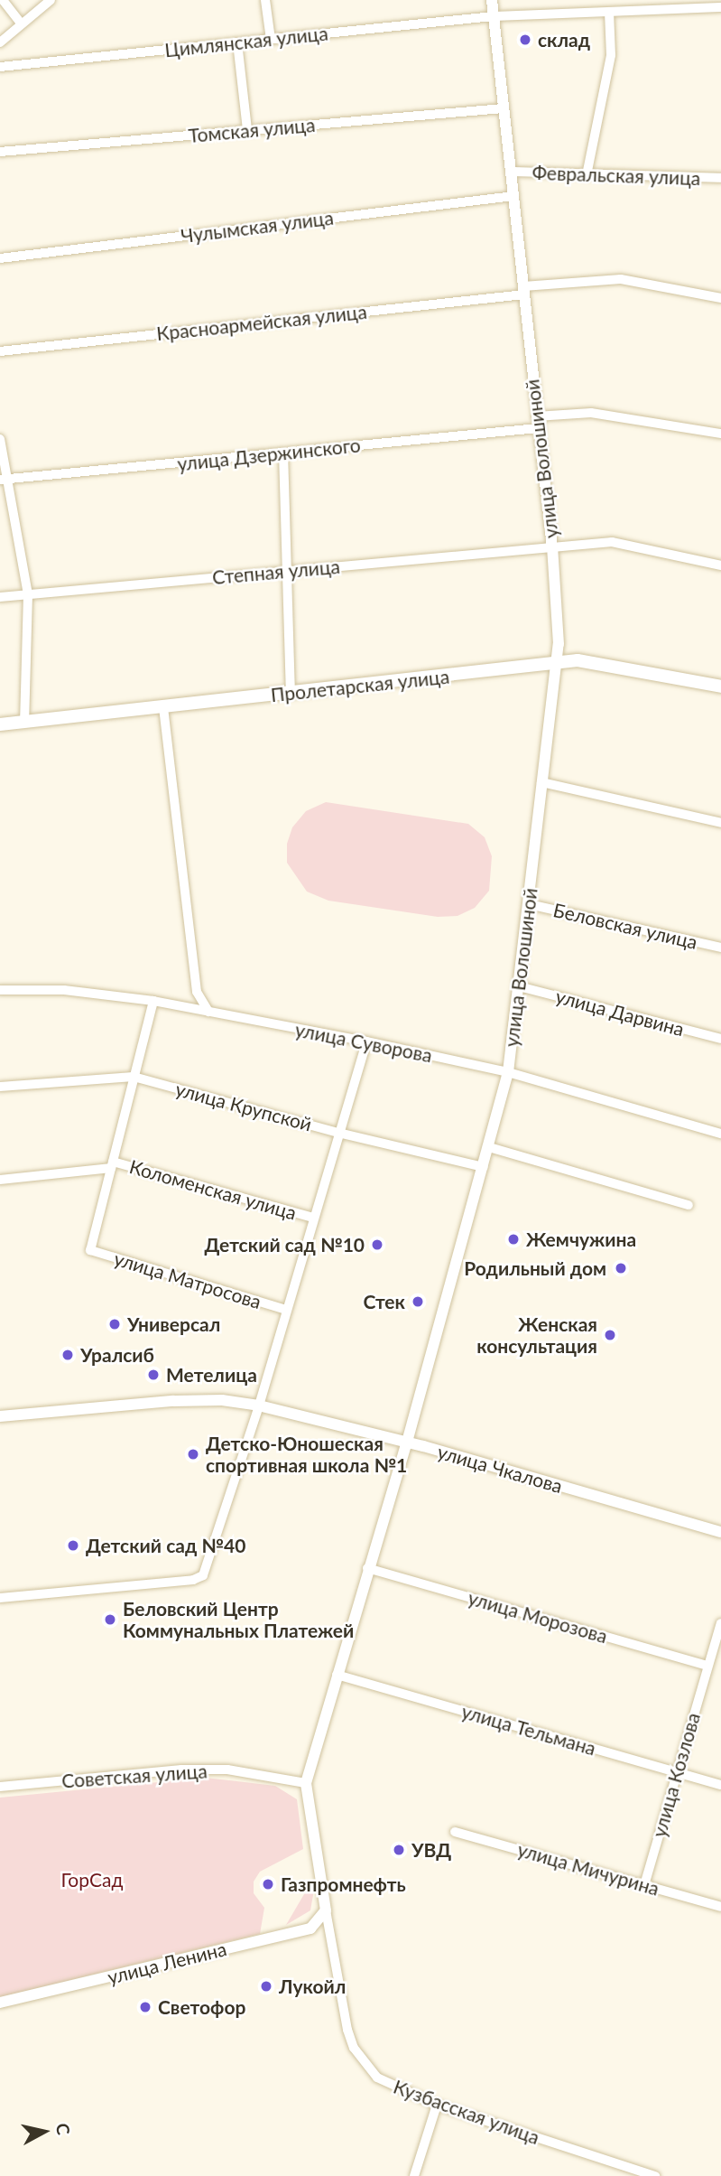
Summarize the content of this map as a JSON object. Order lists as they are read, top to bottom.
{
  "streets": {
    "main road": ["Пролетарская улица"],
    "street": [
      "Цимлянская улица",
      "Томская улица",
      "Февральская улица",
      "Чулымская улица",
      "Красноармейская улица",
      "улица Дзержинского",
      "улица Волошиной",
      "Степная улица",
      "Беловская улица",
      "улица Дарвина",
      "улица Суворова",
      "улица Крупской",
      "Коломенская улица",
      "улица Матросова",
      "улица Чкалова",
      "улица Морозова",
      "улица Тельмана",
      "улица Козлова",
      "Советская улица",
      "улица Мичурина",
      "улица Ленина",
      "Кузбасская улица"
    ]
  },
  "crossings": [
    ["Цимлянская улица", "улица Волошиной"],
    ["Томская улица", "улица Волошиной"],
    ["Февральская улица", "улица Волошиной"],
    ["Чулымская улица", "улица Волошиной"],
    ["Красноармейская улица", "улица Волошиной"],
    ["улица Дзержинского", "улица Волошиной"],
    ["улица Волошиной", "Степная улица"],
    ["улица Волошиной", "Пролетарская улица"],
    ["улица Волошиной", "Беловская улица"],
    ["улица Волошиной", "улица Дарвина"],
    ["улица Волошиной", "улица Суворова"],
    ["улица Волошиной", "улица Крупской"],
    ["улица Волошиной", "улица Чкалова"],
    ["улица Волошиной", "улица Морозова"],
    ["улица Волошиной", "улица Тельмана"],
    ["улица Волошиной", "Советская улица"],
    ["улица Волошиной", "улица Ленина"],
    ["улица Волошиной", "Кузбасская улица"],
    ["Коломенская улица", "улица Матросова"],
    ["улица Морозова", "улица Козлова"],
    ["улица Тельмана", "улица Козлова"],
    ["улица Козлова", "улица Мичурина"],
    ["улица Ленина", "Кузбасская улица"]
  ],
  "parks": ["ГорСад"],
  "places": [
    "склад",
    "Жемчужина",
    "Детский сад №10",
    "Родильный дом",
    "Стек",
    "Универсал",
    "Женская консультация",
    "Уралсиб",
    "Метелица",
    "Детско-Юношеская спортивная школа №1",
    "Детский сад №40",
    "Беловский Центр Коммунальных Платежей",
    "УВД",
    "Газпромнефть",
    "Лукойл",
    "Светофор"
  ],
  "north": "right"
}
